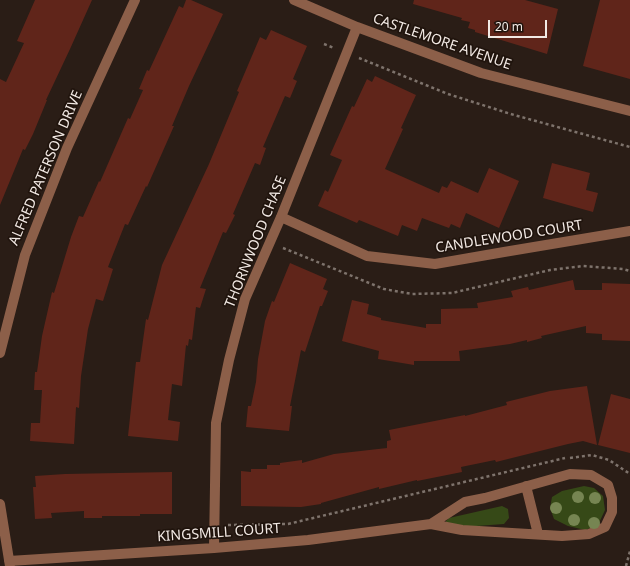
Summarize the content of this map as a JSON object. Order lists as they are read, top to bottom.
{
  "streets": {
    "street": [
      "CASTLEMORE AVENUE",
      "ALFRED PATERSON DRIVE",
      "CANDLEWOOD COURT",
      "THORNWOOD CHASE",
      "KINGSMILL COURT"
    ]
  },
  "crossings": [
    ["CASTLEMORE AVENUE", "THORNWOOD CHASE"],
    ["CANDLEWOOD COURT", "THORNWOOD CHASE"],
    ["THORNWOOD CHASE", "KINGSMILL COURT"]
  ],
  "scale_bar": "20 m"
}
